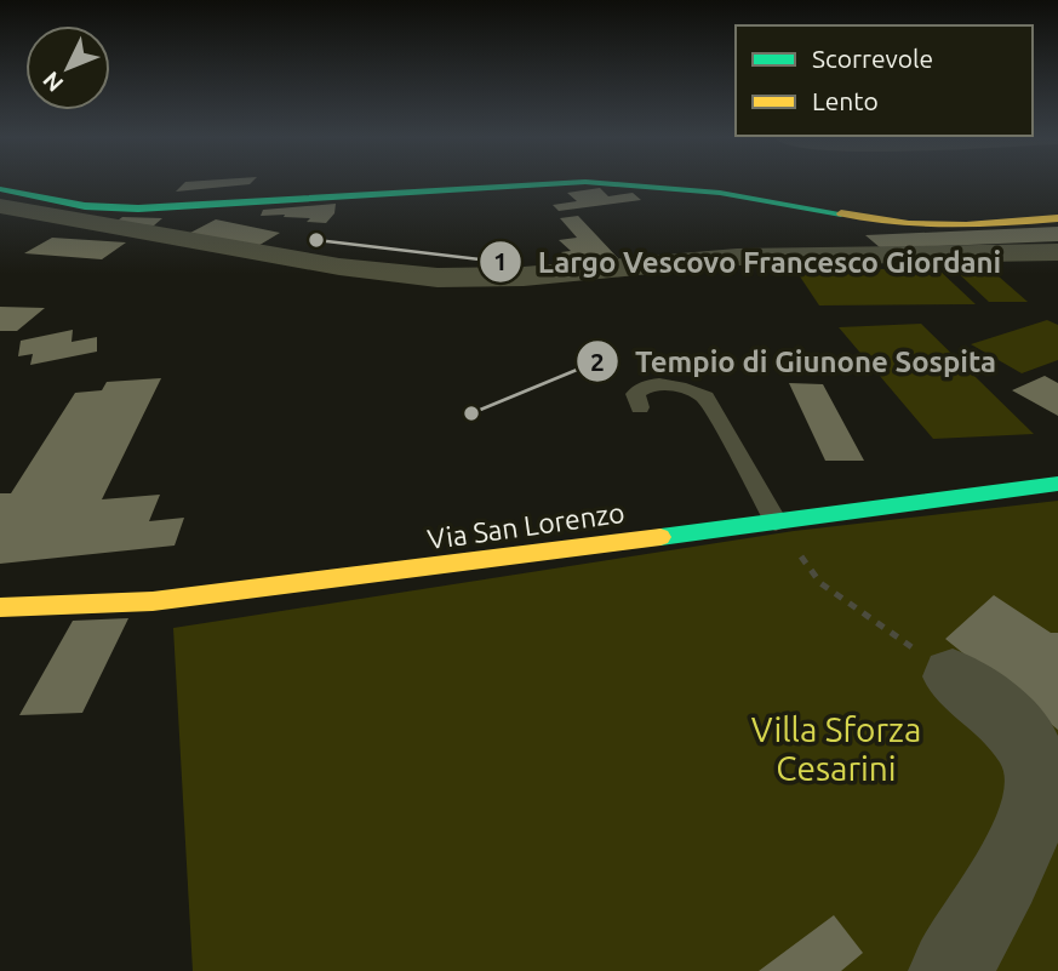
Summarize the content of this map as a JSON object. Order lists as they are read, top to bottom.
{
  "streets": {
    "street": ["Via San Lorenzo"]
  },
  "parks": ["Villa Sforza Cesarini"],
  "places": ["Largo Vescovo Francesco Giordani", "Tempio di Giunone Sospita"],
  "legend": ["Scorrevole", "Lento"],
  "north": "bottom left"
}
